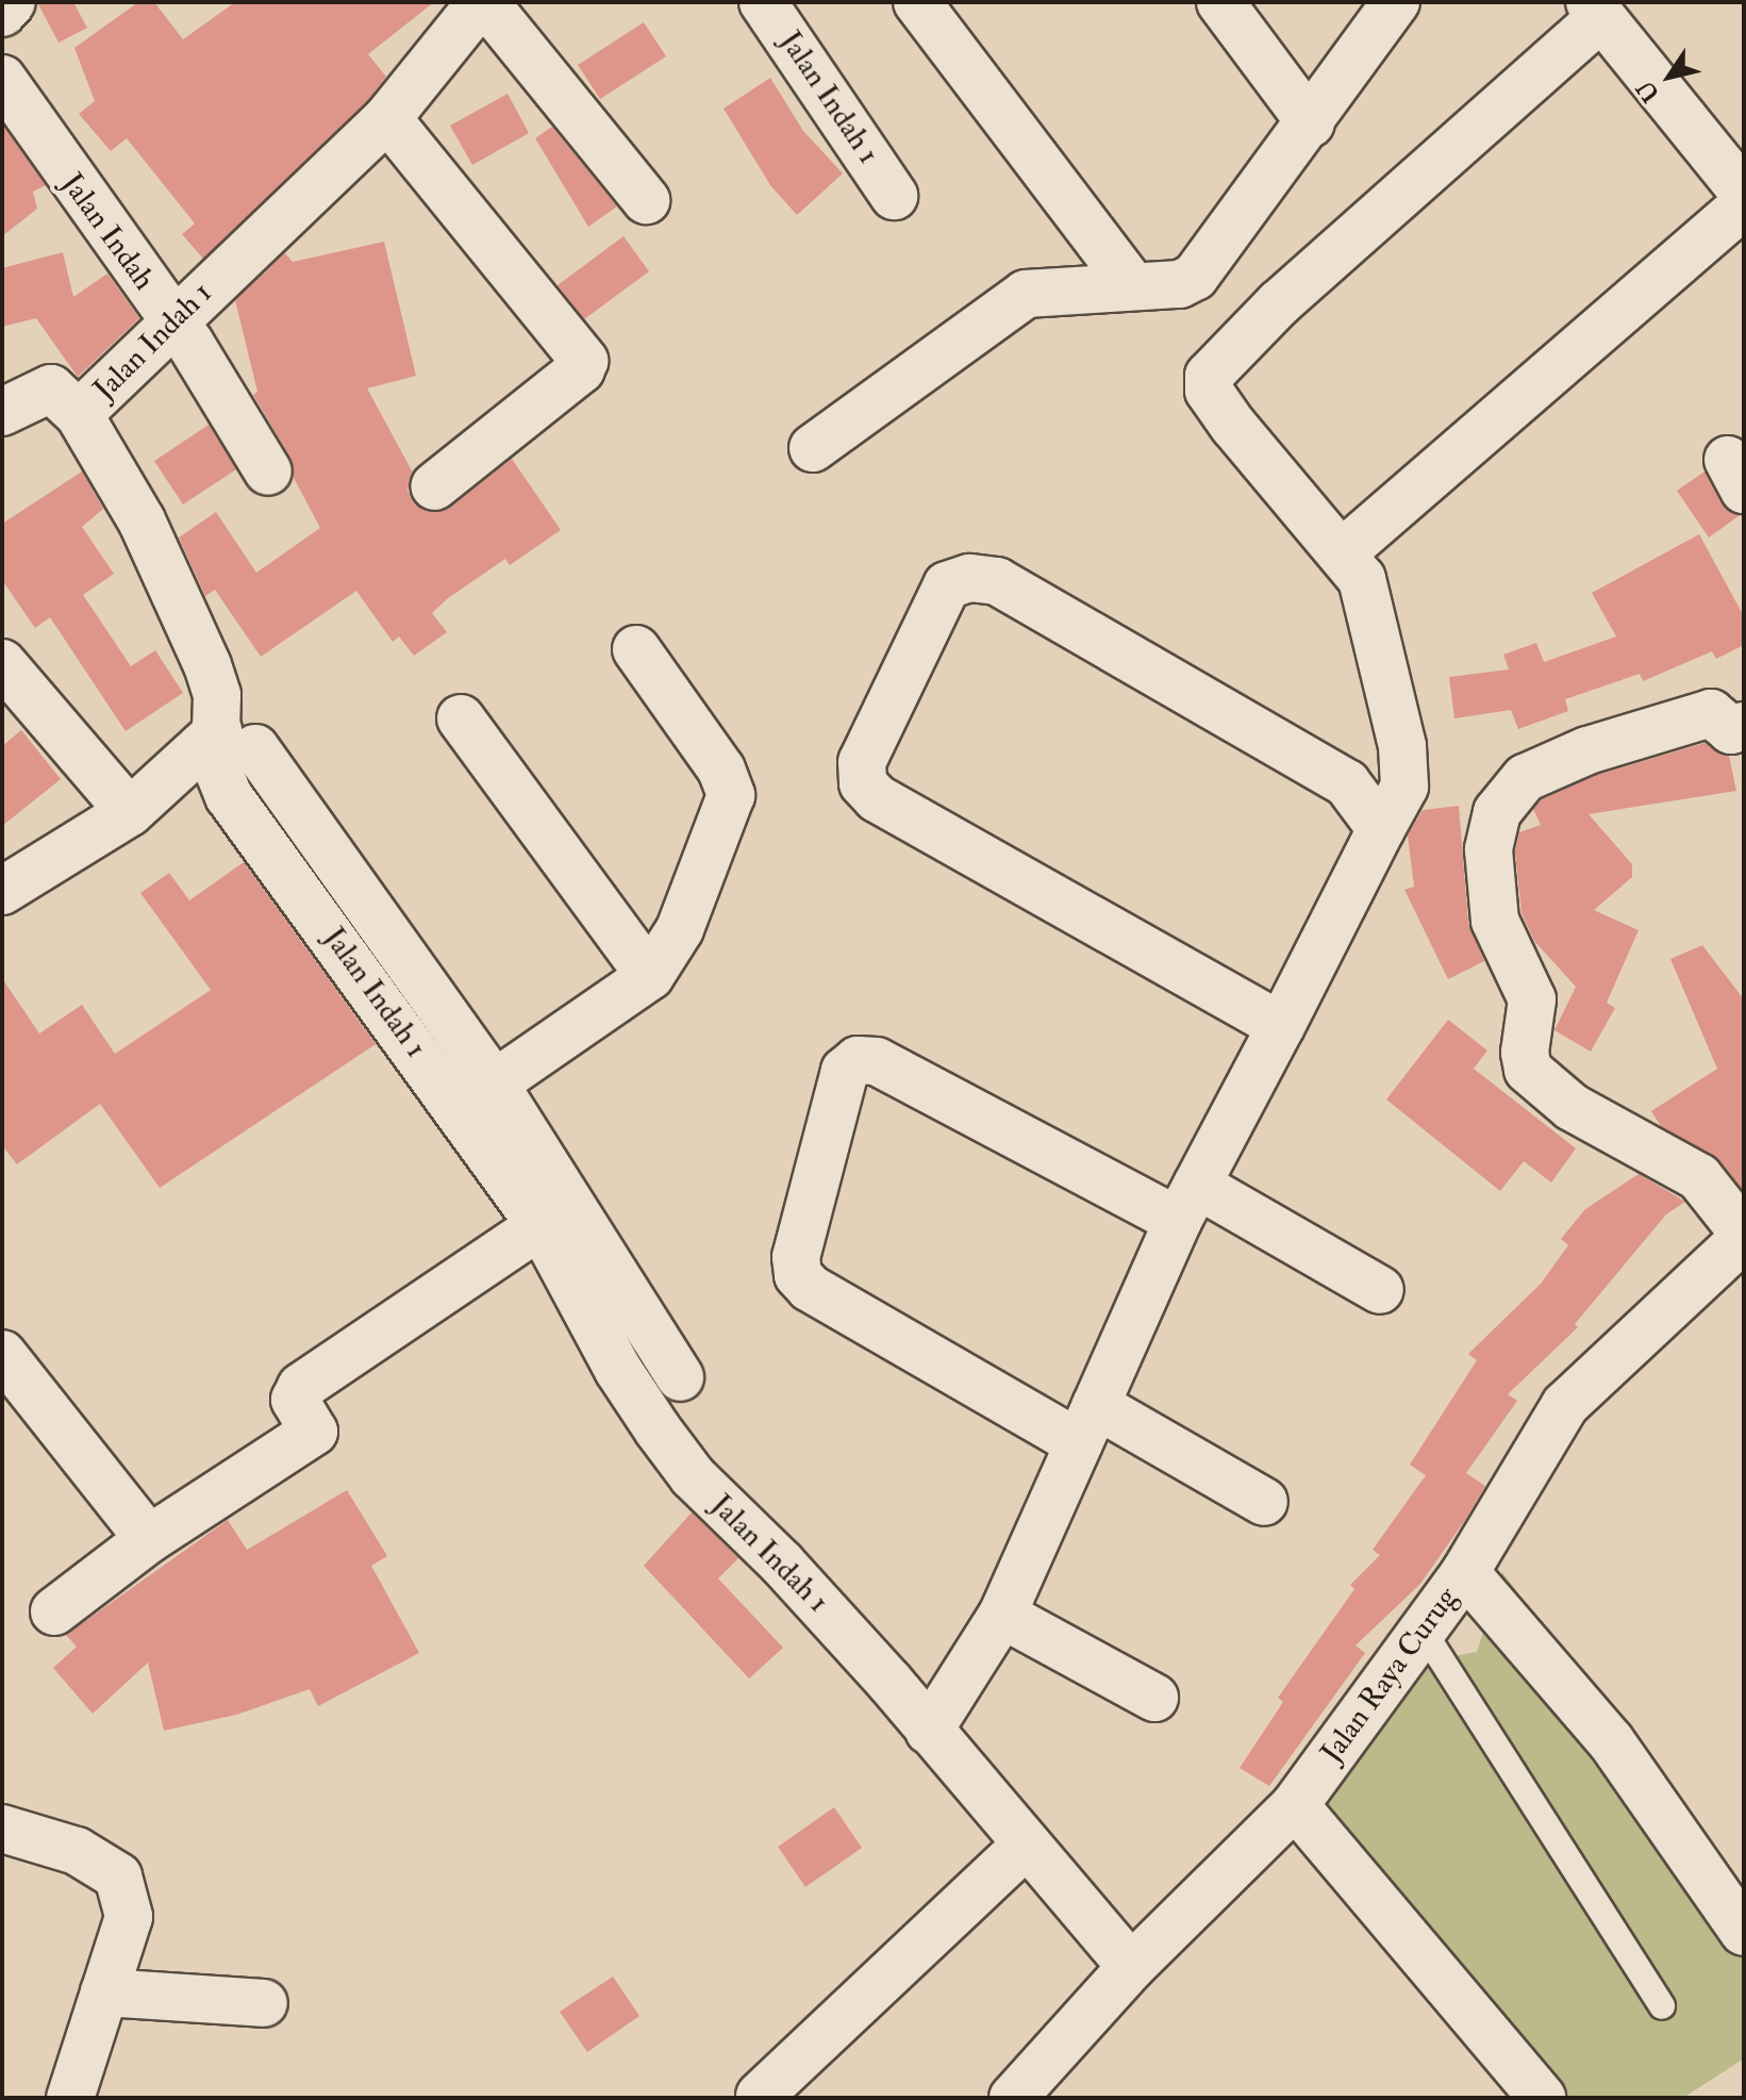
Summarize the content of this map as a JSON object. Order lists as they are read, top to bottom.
{
  "streets": {
    "street": ["Jalan Indah 1", "Jalan Indah", "Jalan Raya Curug"]
  },
  "crossings": [
    ["Jalan Indah 1", "Jalan Indah"],
    ["Jalan Indah 1", "Jalan Raya Curug"]
  ],
  "north": "bottom left"
}
